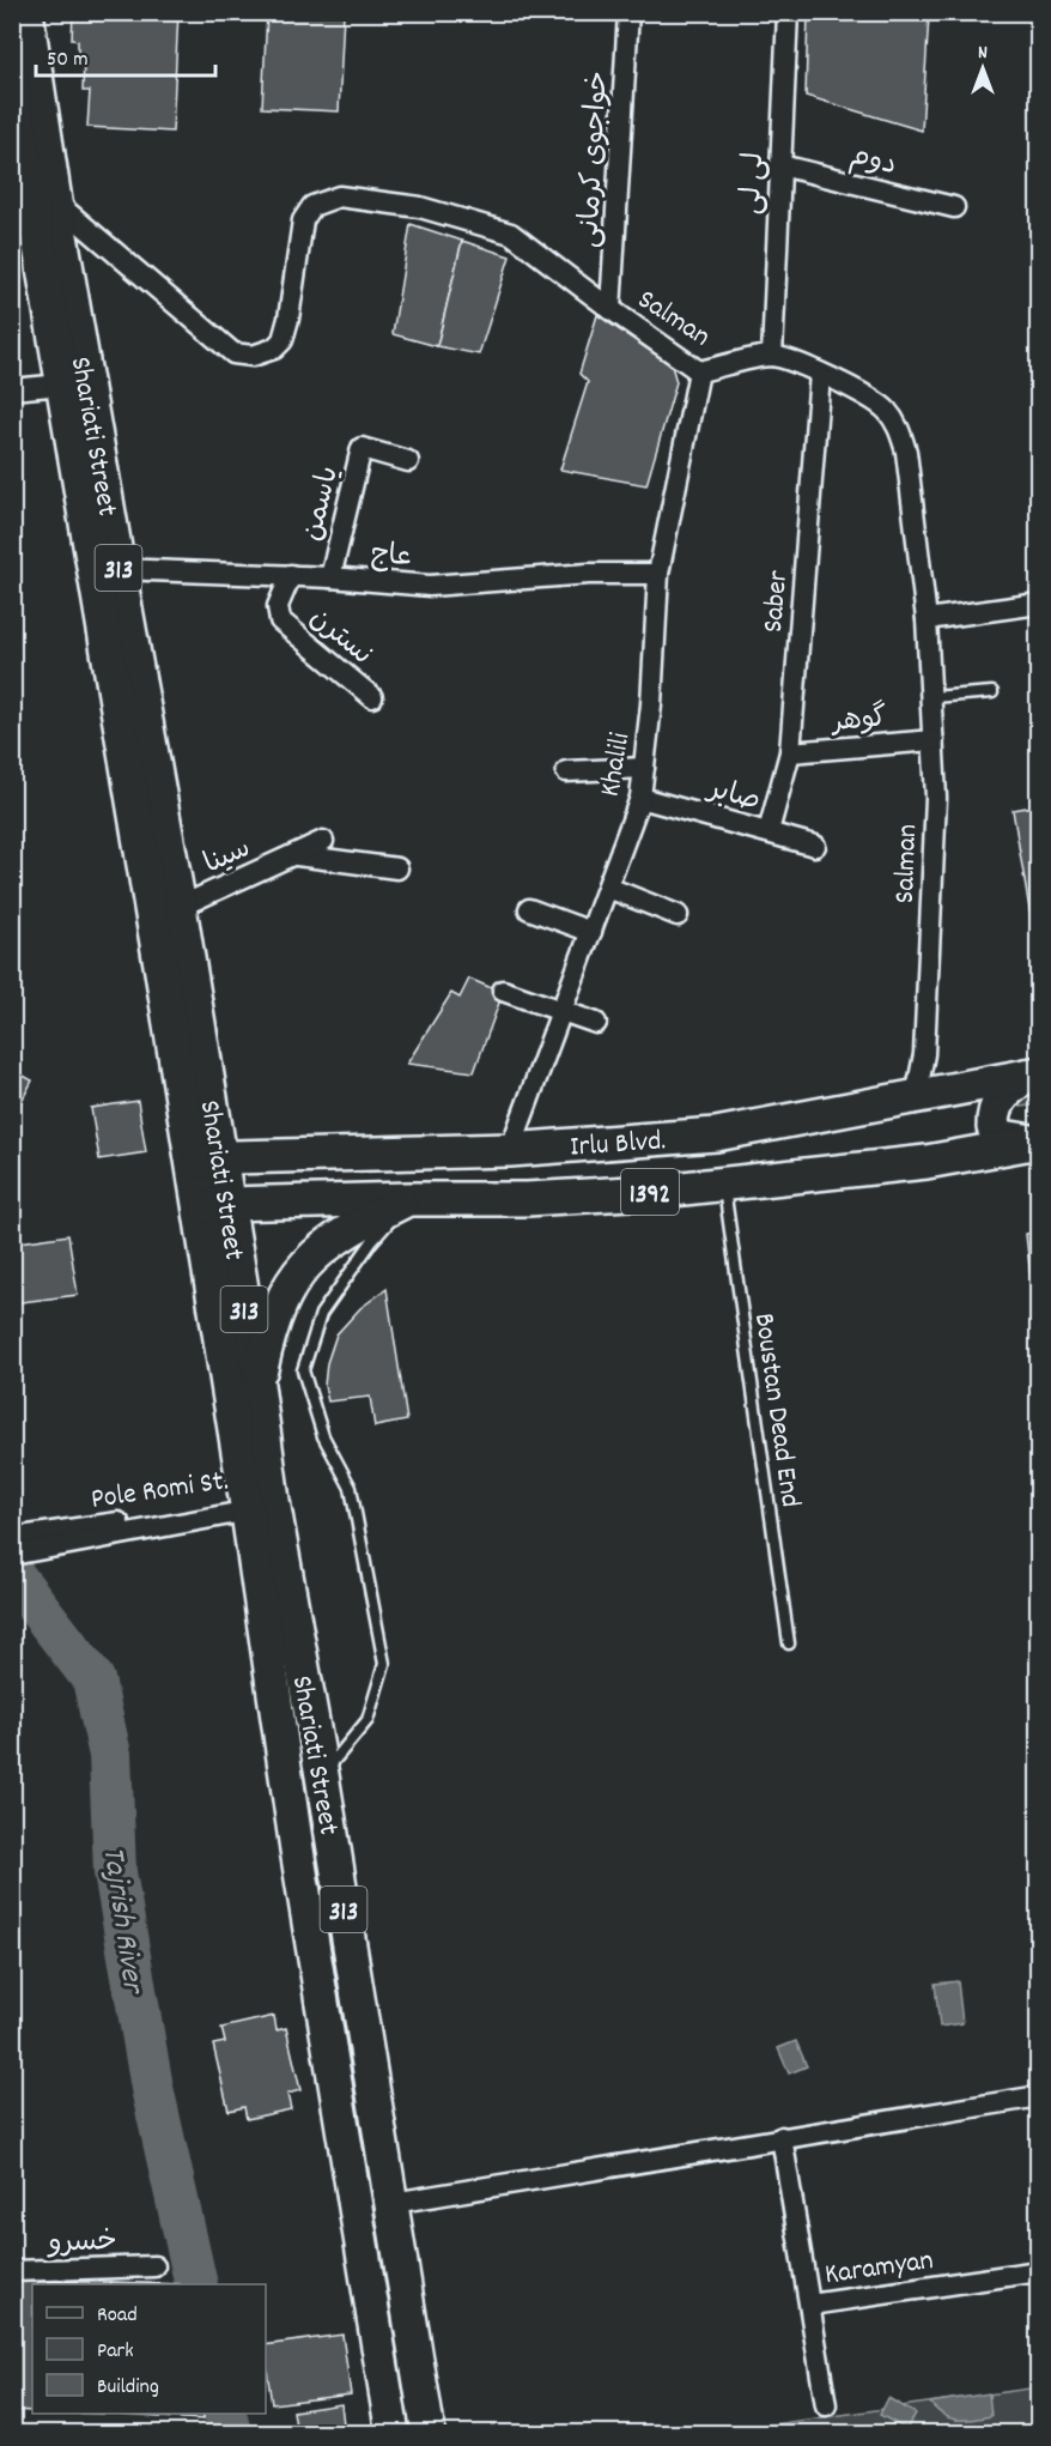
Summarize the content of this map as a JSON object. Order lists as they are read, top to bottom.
{
  "streets": {
    "main road": [
      "Shariati Street",
      "313",
      "Irlu Blvd.",
      "1392"
    ],
    "street": [
      "دوم",
      "خواجوی کرمانی",
      "لی لی",
      "Salman",
      "یاسمن",
      "عاج",
      "Saber",
      "نسترن",
      "گوهر",
      "Khalili",
      "صابر",
      "سینا",
      "Pole Romi St.",
      "خسرو",
      "Karamyan"
    ],
    "lane": ["Boustan Dead End"]
  },
  "crossings": [
    ["دوم", "لی لی"],
    ["خواجوی کرمانی", "Salman"],
    ["لی لی", "Salman"],
    ["Salman", "Shariati Street"],
    ["Salman", "Saber"],
    ["Salman", "گوهر"],
    ["Salman", "Khalili"],
    ["Salman", "Irlu Blvd."],
    ["Shariati Street", "عاج"],
    ["Shariati Street", "سینا"],
    ["Shariati Street", "Irlu Blvd."],
    ["Shariati Street", "Pole Romi St."],
    ["یاسمن", "عاج"],
    ["عاج", "نسترن"],
    ["عاج", "Khalili"],
    ["Saber", "گوهر"],
    ["Saber", "صابر"],
    ["Khalili", "صابر"],
    ["Khalili", "Irlu Blvd."],
    ["Irlu Blvd.", "Boustan Dead End"]
  ],
  "water": ["Tajrish River"],
  "legend": ["Road", "Park", "Building"],
  "scale_bar": "50 m",
  "north": "top"
}
